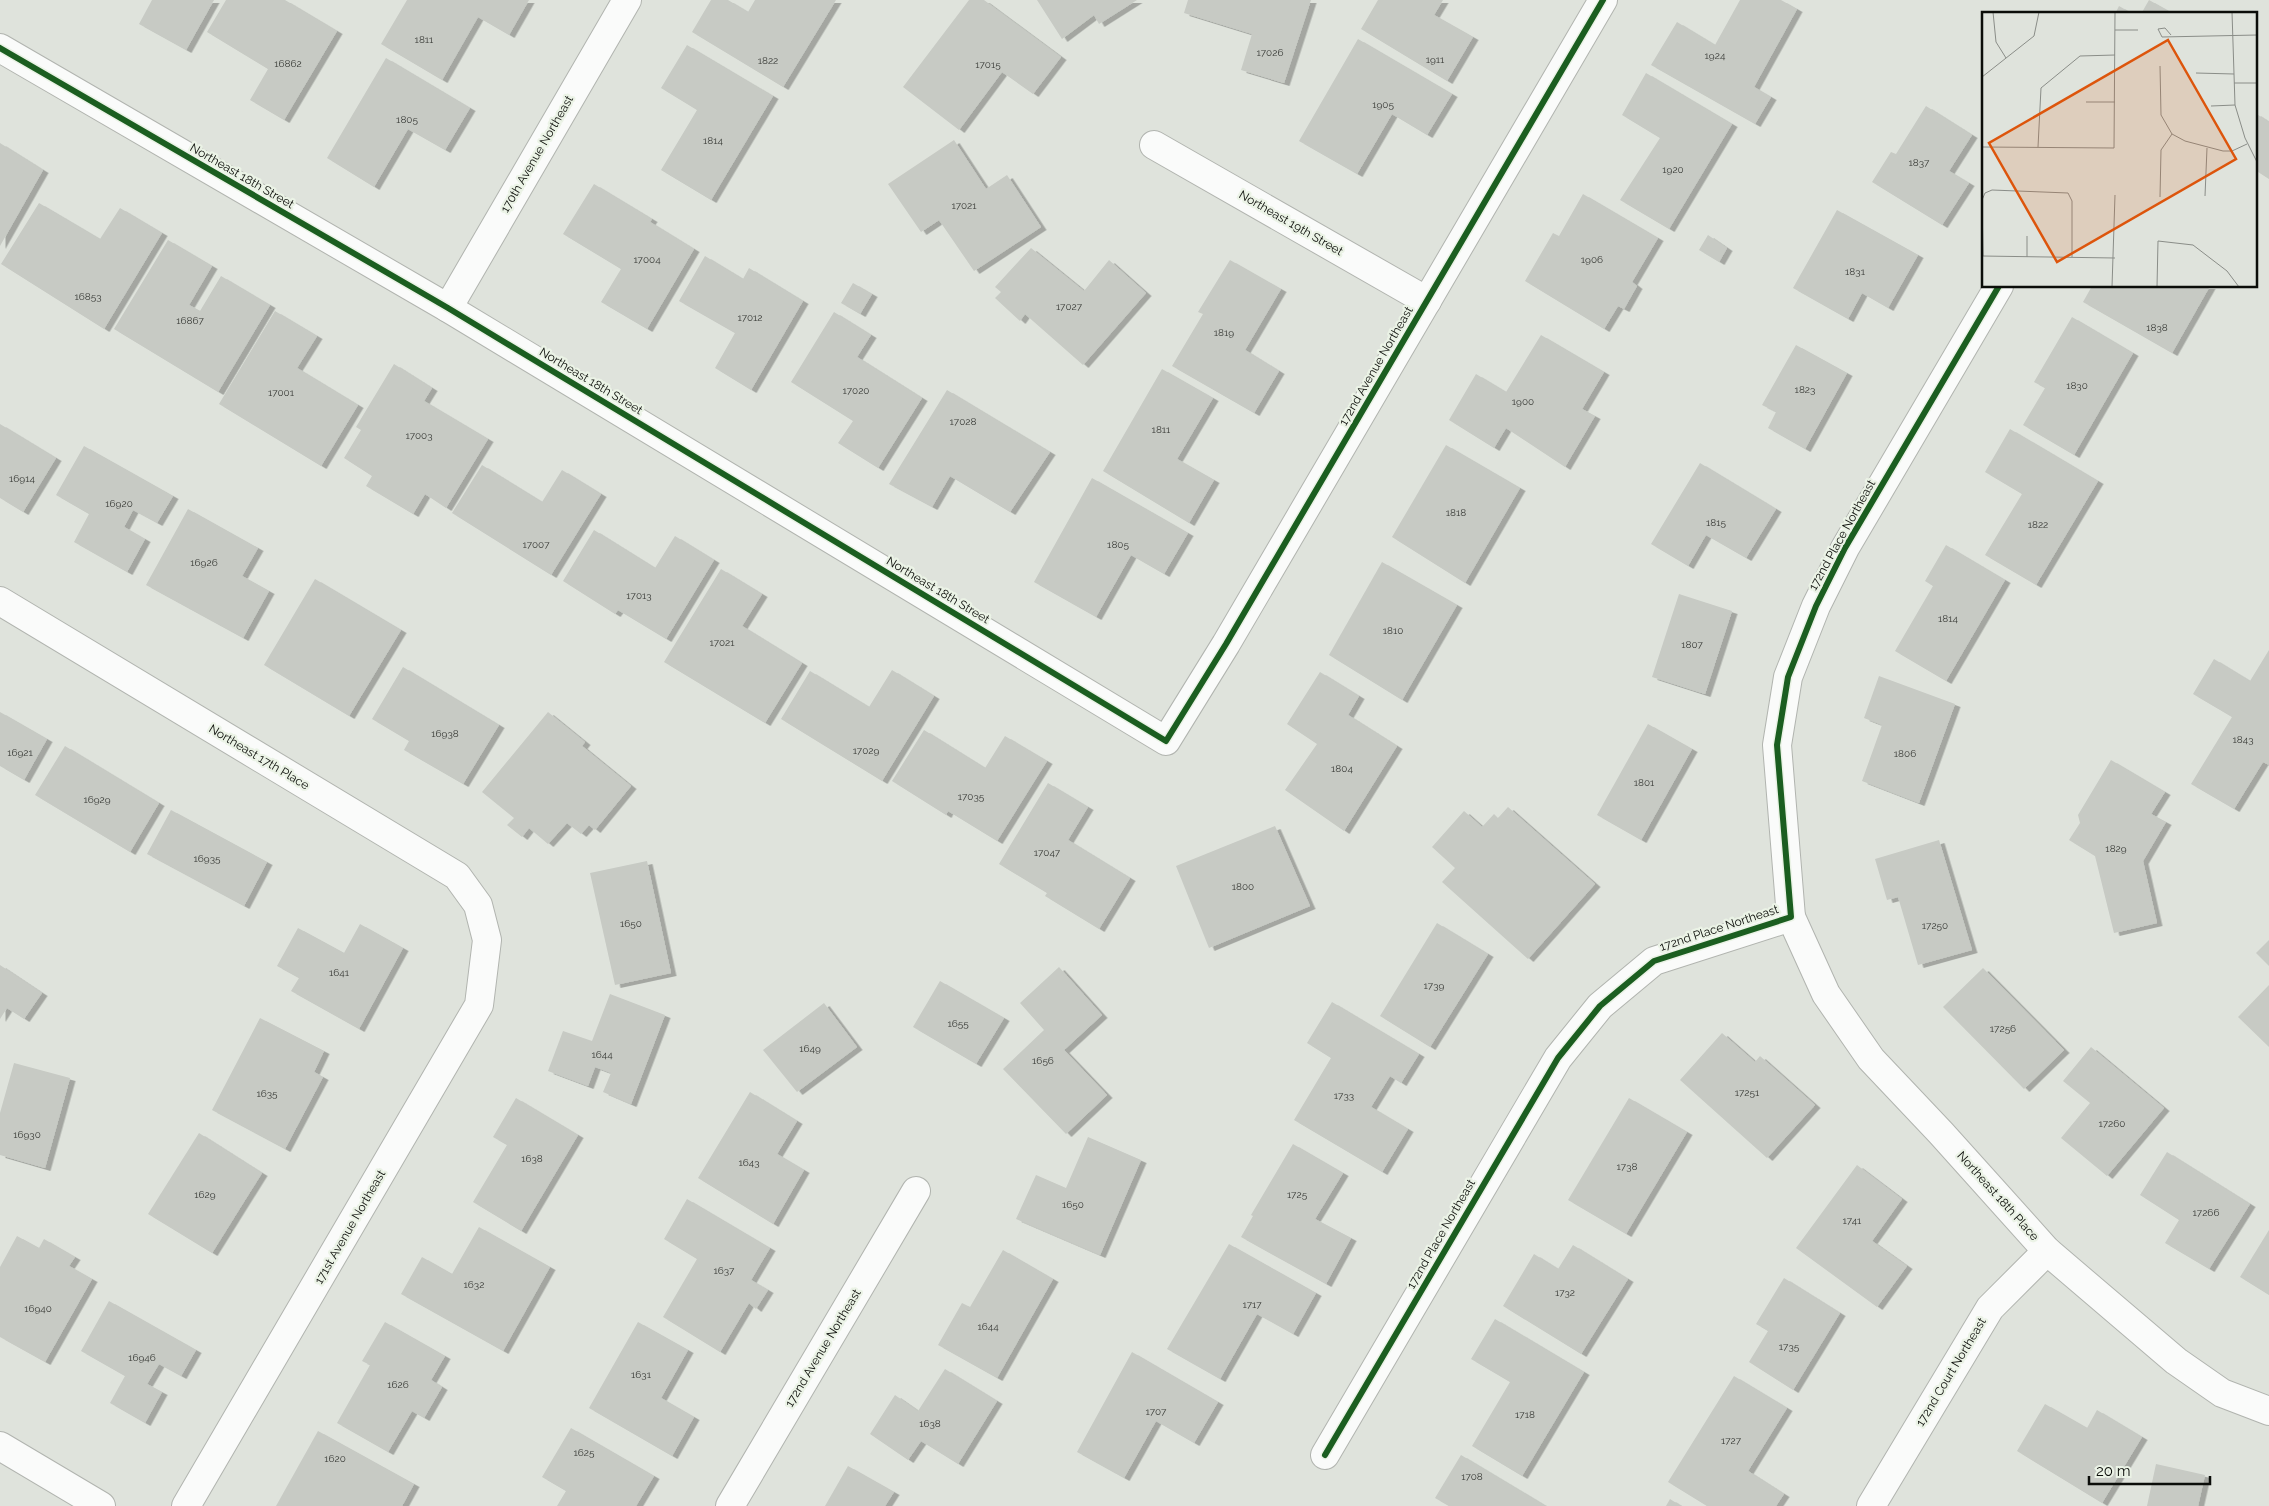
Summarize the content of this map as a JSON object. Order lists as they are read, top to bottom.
{
  "streets": {
    "street": [
      "170th Avenue Northeast",
      "Northeast 18th Street",
      "Northeast 19th Street",
      "172nd Avenue Northeast",
      "172nd Place Northeast",
      "Northeast 17th Place",
      "Northeast 18th Place",
      "171st Avenue Northeast",
      "172nd Court Northeast"
    ]
  },
  "crossings": [
    ["170th Avenue Northeast", "Northeast 18th Street"],
    ["Northeast 18th Street", "172nd Avenue Northeast"],
    ["Northeast 19th Street", "172nd Avenue Northeast"],
    ["172nd Place Northeast", "Northeast 18th Place"],
    ["Northeast 17th Place", "171st Avenue Northeast"],
    ["Northeast 18th Place", "172nd Court Northeast"]
  ],
  "house_numbers": [
    "1811",
    "17026",
    "1924",
    "1911",
    "1822",
    "16862",
    "17015",
    "1905",
    "1805",
    "1814",
    "1837",
    "1920",
    "17021",
    "17004",
    "1906",
    "1831",
    "16853",
    "17027",
    "17012",
    "16867",
    "1838",
    "1819",
    "1830",
    "1823",
    "17020",
    "17001",
    "1900",
    "17028",
    "1811",
    "17003",
    "16914",
    "16920",
    "1818",
    "1815",
    "1822",
    "17007",
    "1805",
    "16926",
    "17013",
    "1814",
    "1810",
    "17021",
    "1807",
    "16938",
    "1843",
    "17029",
    "16921",
    "1806",
    "1804",
    "1801",
    "17035",
    "16929",
    "1829",
    "17047",
    "16935",
    "1800",
    "1650",
    "17250",
    "1641",
    "1739",
    "1655",
    "17256",
    "1649",
    "1644",
    "1656",
    "17251",
    "1635",
    "1733",
    "17260",
    "16930",
    "1638",
    "1643",
    "1738",
    "1629",
    "1725",
    "1650",
    "17266",
    "1741",
    "1637",
    "1632",
    "1732",
    "1717",
    "16940",
    "1644",
    "1735",
    "16946",
    "1631",
    "1626",
    "1707",
    "1718",
    "1638",
    "1727",
    "1625",
    "1620",
    "1708"
  ],
  "scale_bar": "20 m"
}
